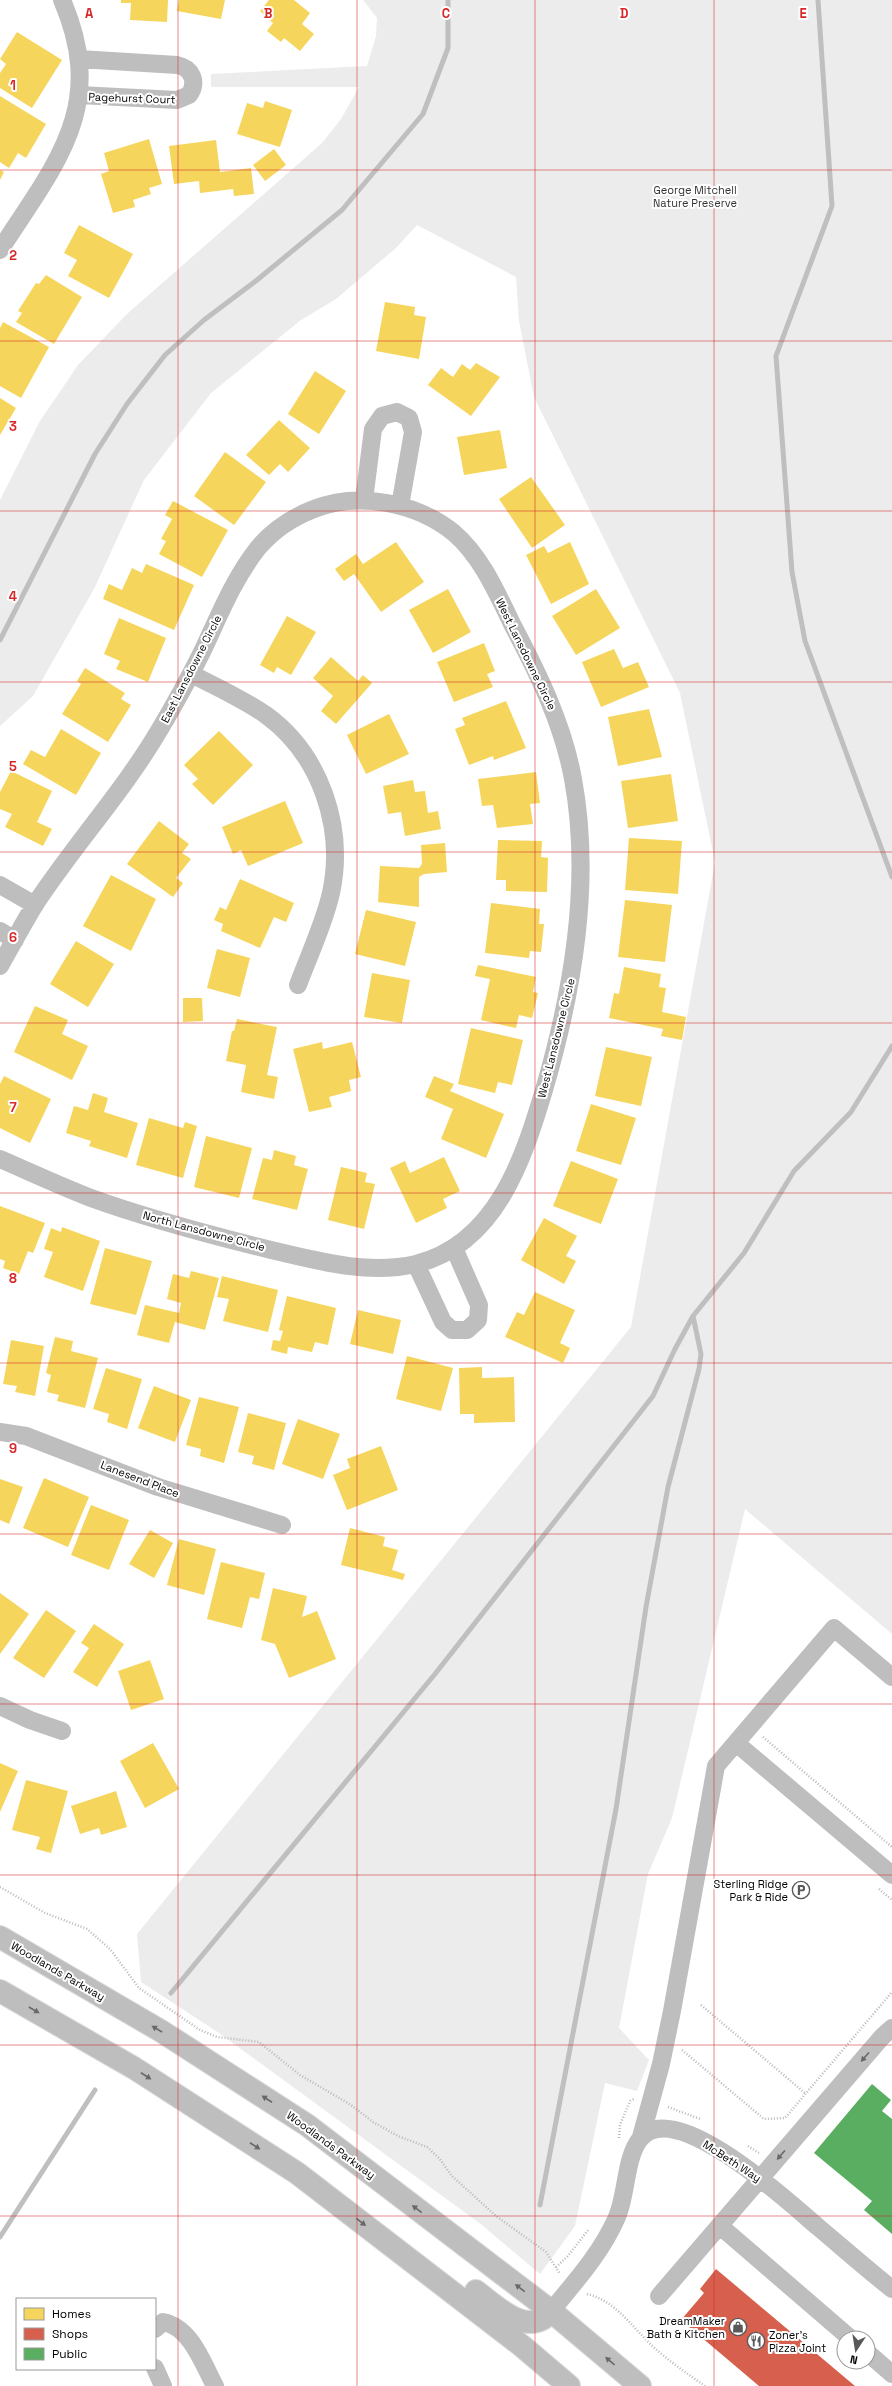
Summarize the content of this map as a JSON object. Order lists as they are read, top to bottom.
{
  "streets": {
    "main road": ["Woodlands Parkway"],
    "street": [
      "Pagehurst Court",
      "West Lansdowne Circle",
      "East Lansdowne Circle",
      "North Lansdowne Circle",
      "Lanesend Place",
      "McBeth Way"
    ]
  },
  "crossings": [
    ["West Lansdowne Circle", "East Lansdowne Circle"],
    ["West Lansdowne Circle", "North Lansdowne Circle"]
  ],
  "parks": ["George Mitchell Nature Preserve"],
  "places": {
    "parking": ["Sterling Ridge Park & Ride"],
    "shop": ["DreamMaker Bath & Kitchen"],
    "restaurant": ["Zoner's Pizza Joint"]
  },
  "legend": ["Homes", "Shops", "Public"],
  "north": "bottom",
  "grid": {
    "columns": [
      "A",
      "B",
      "C",
      "D",
      "E"
    ],
    "rows": [
      "1",
      "2",
      "3",
      "4",
      "5",
      "6",
      "7",
      "8",
      "9"
    ]
  }
}
